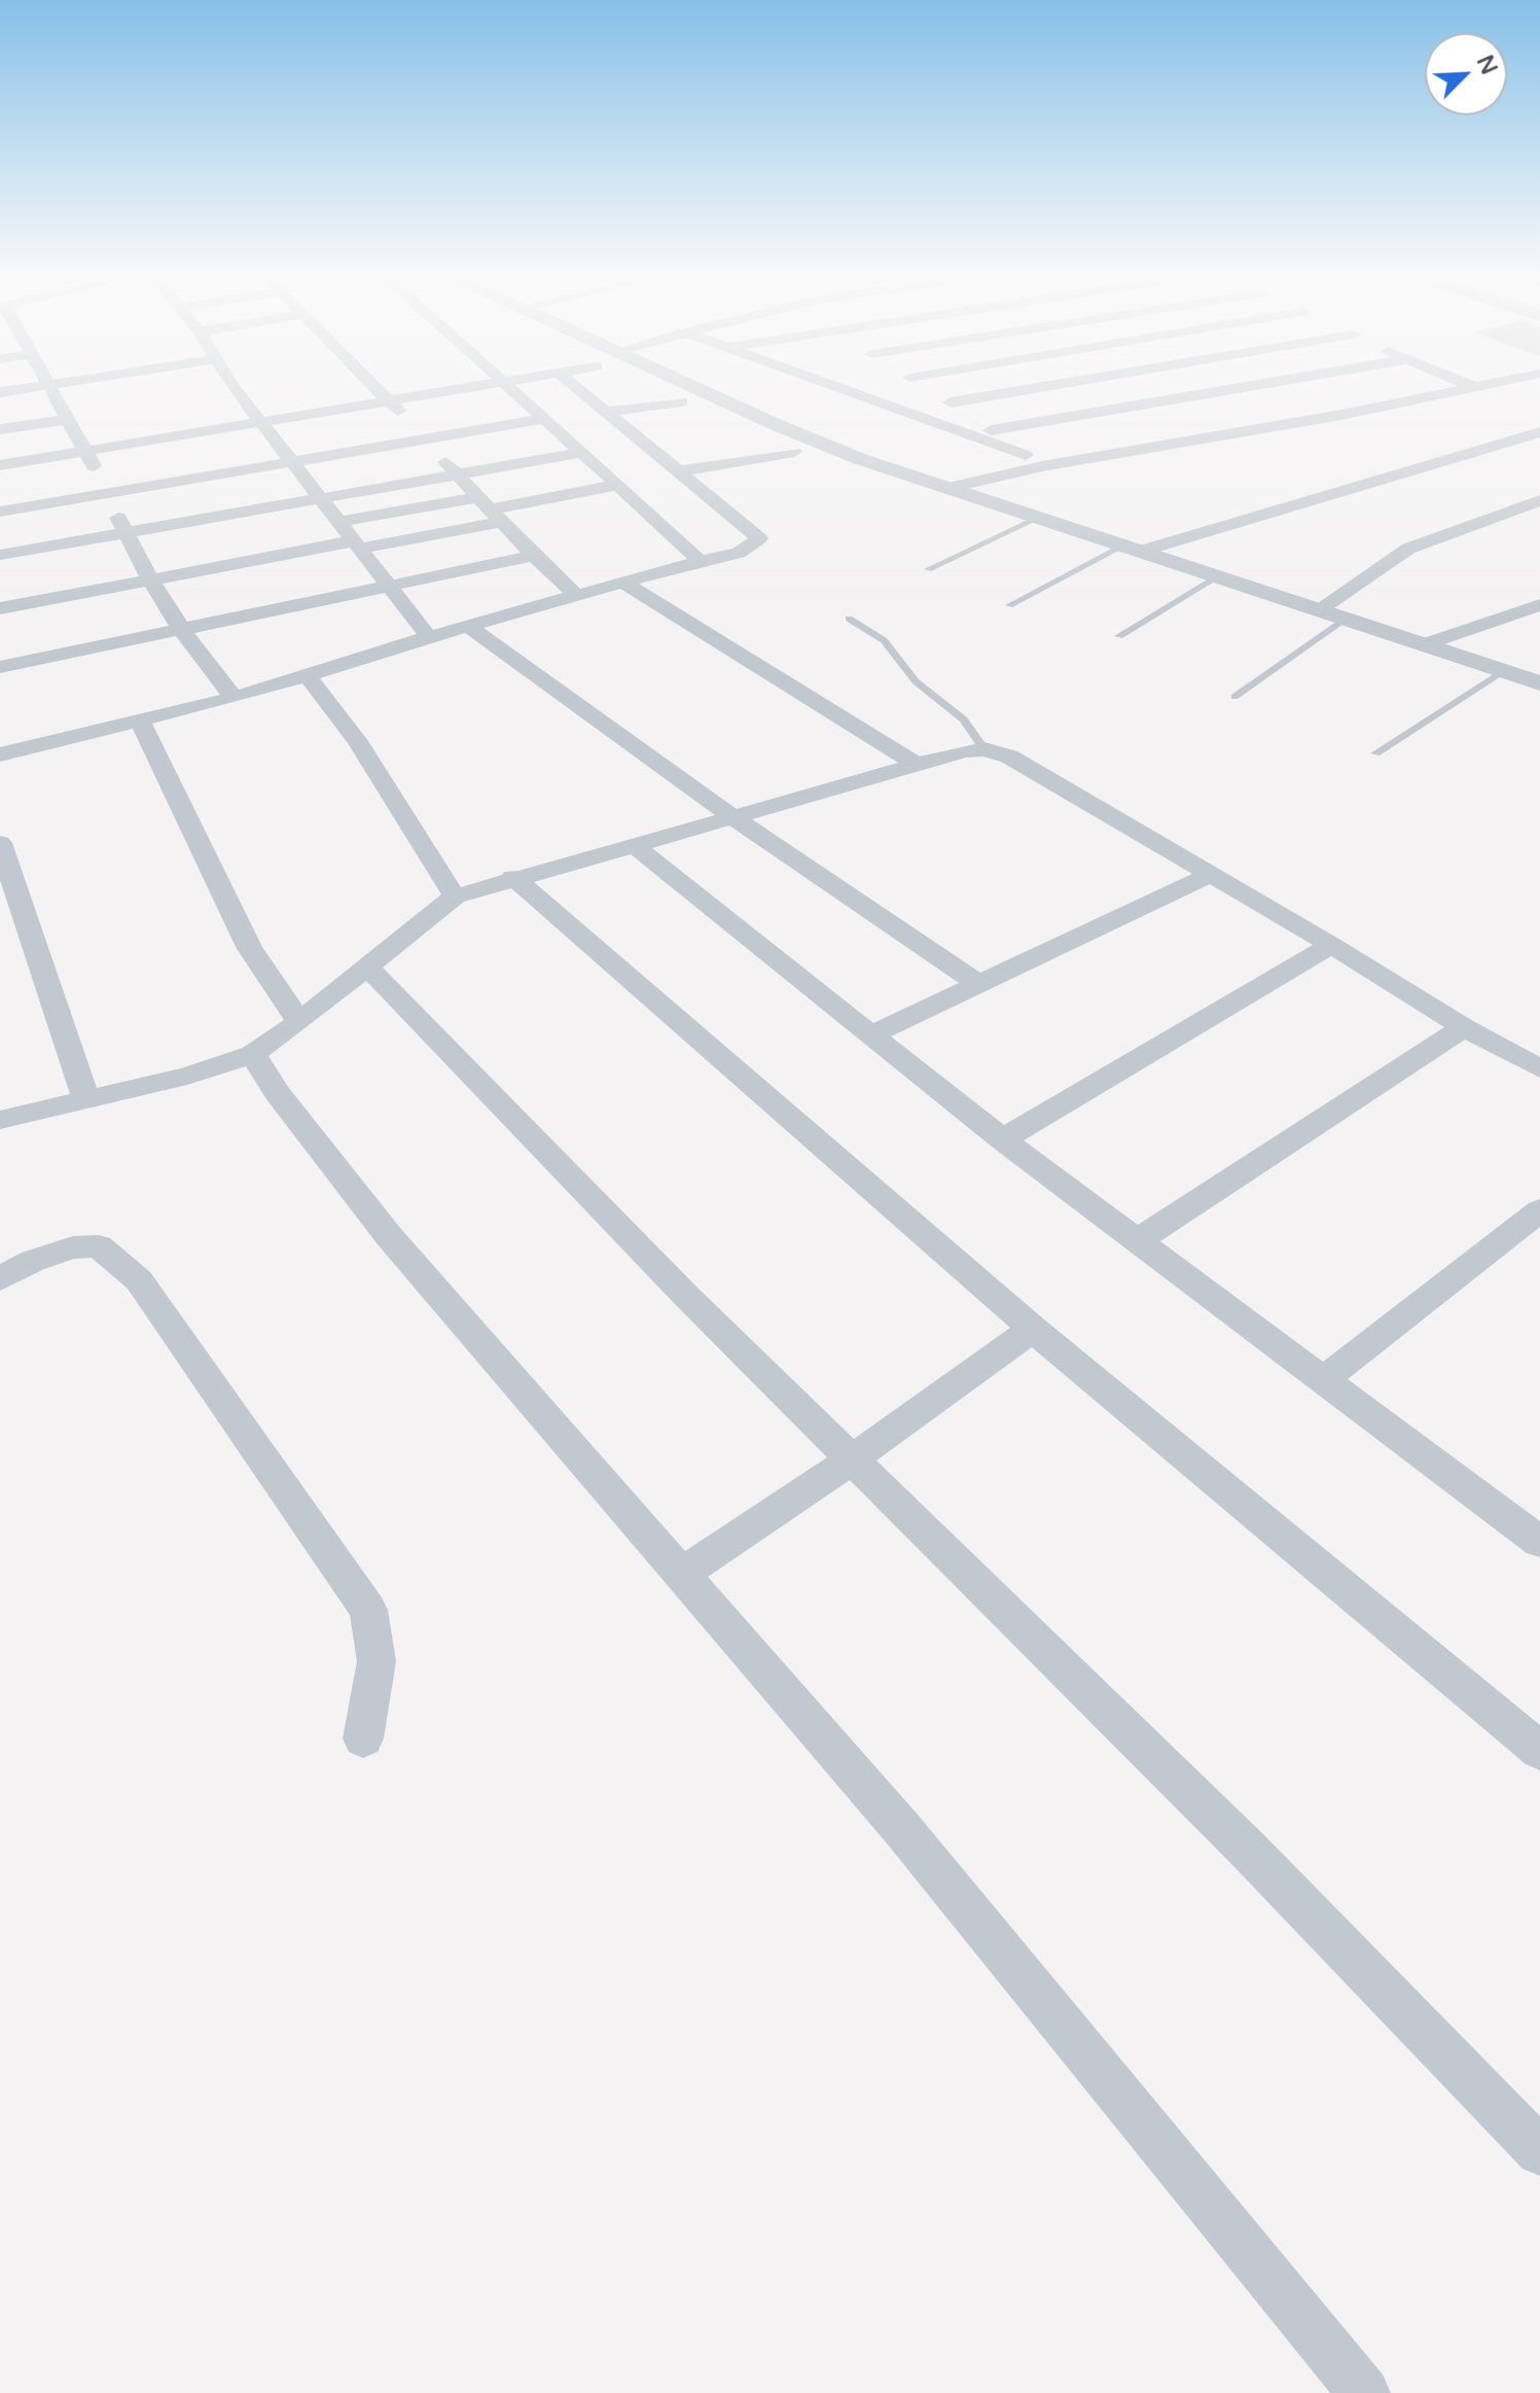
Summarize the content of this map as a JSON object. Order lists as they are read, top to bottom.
{
  "north": "top right"
}
